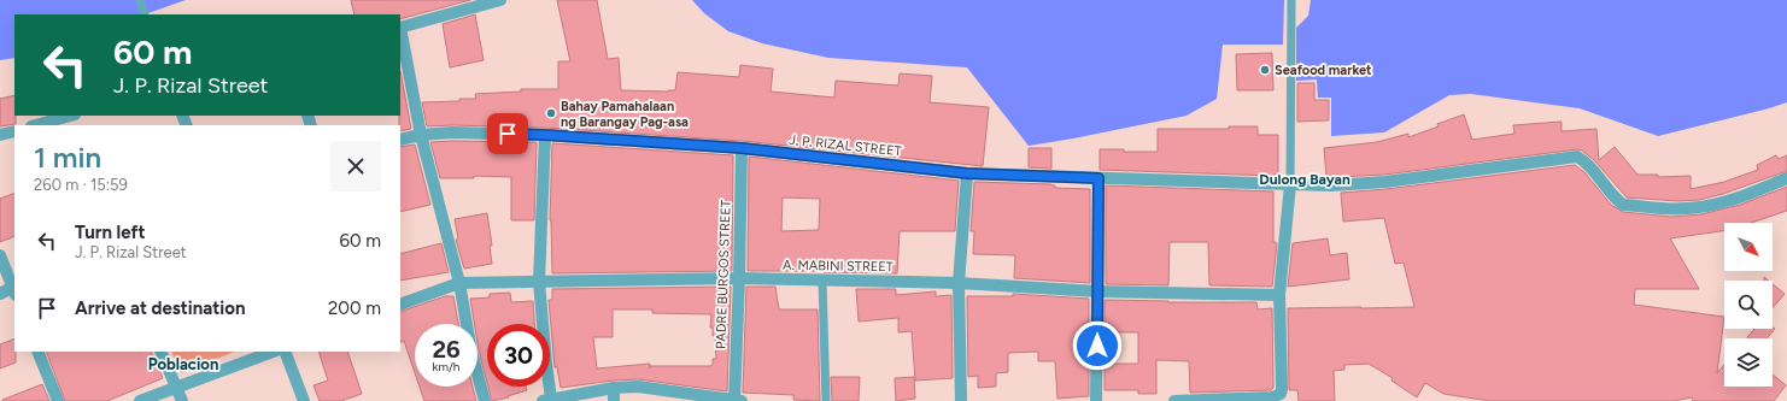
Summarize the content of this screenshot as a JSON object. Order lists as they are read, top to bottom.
{
  "streets": {
    "street": ["J. P. RIZAL STREET", "A. MABINI STREET", "PADRE BURGOS STREET"]
  },
  "crossings": [
    ["J. P. RIZAL STREET", "PADRE BURGOS STREET"],
    ["A. MABINI STREET", "PADRE BURGOS STREET"]
  ],
  "districts": ["Dulong Bayan", "Poblacion"],
  "places": ["Seafood market", "Bahay Pamahalaan ng Barangay Pag-asa"],
  "north": "bottom right",
  "page": {
    "turn": ["60 m", "J. P. Rizal Street"],
    "heading": ["1 min", "260 m · 15:59"],
    "list": [
      {
        "name": "Turn left",
        "note": "J. P. Rizal Street",
        "value": "60 m"
      },
      {
        "name": "Arrive at destination",
        "value": "200 m"
      }
    ],
    "speed": "26 km/h",
    "limit": "30"
  }
}
